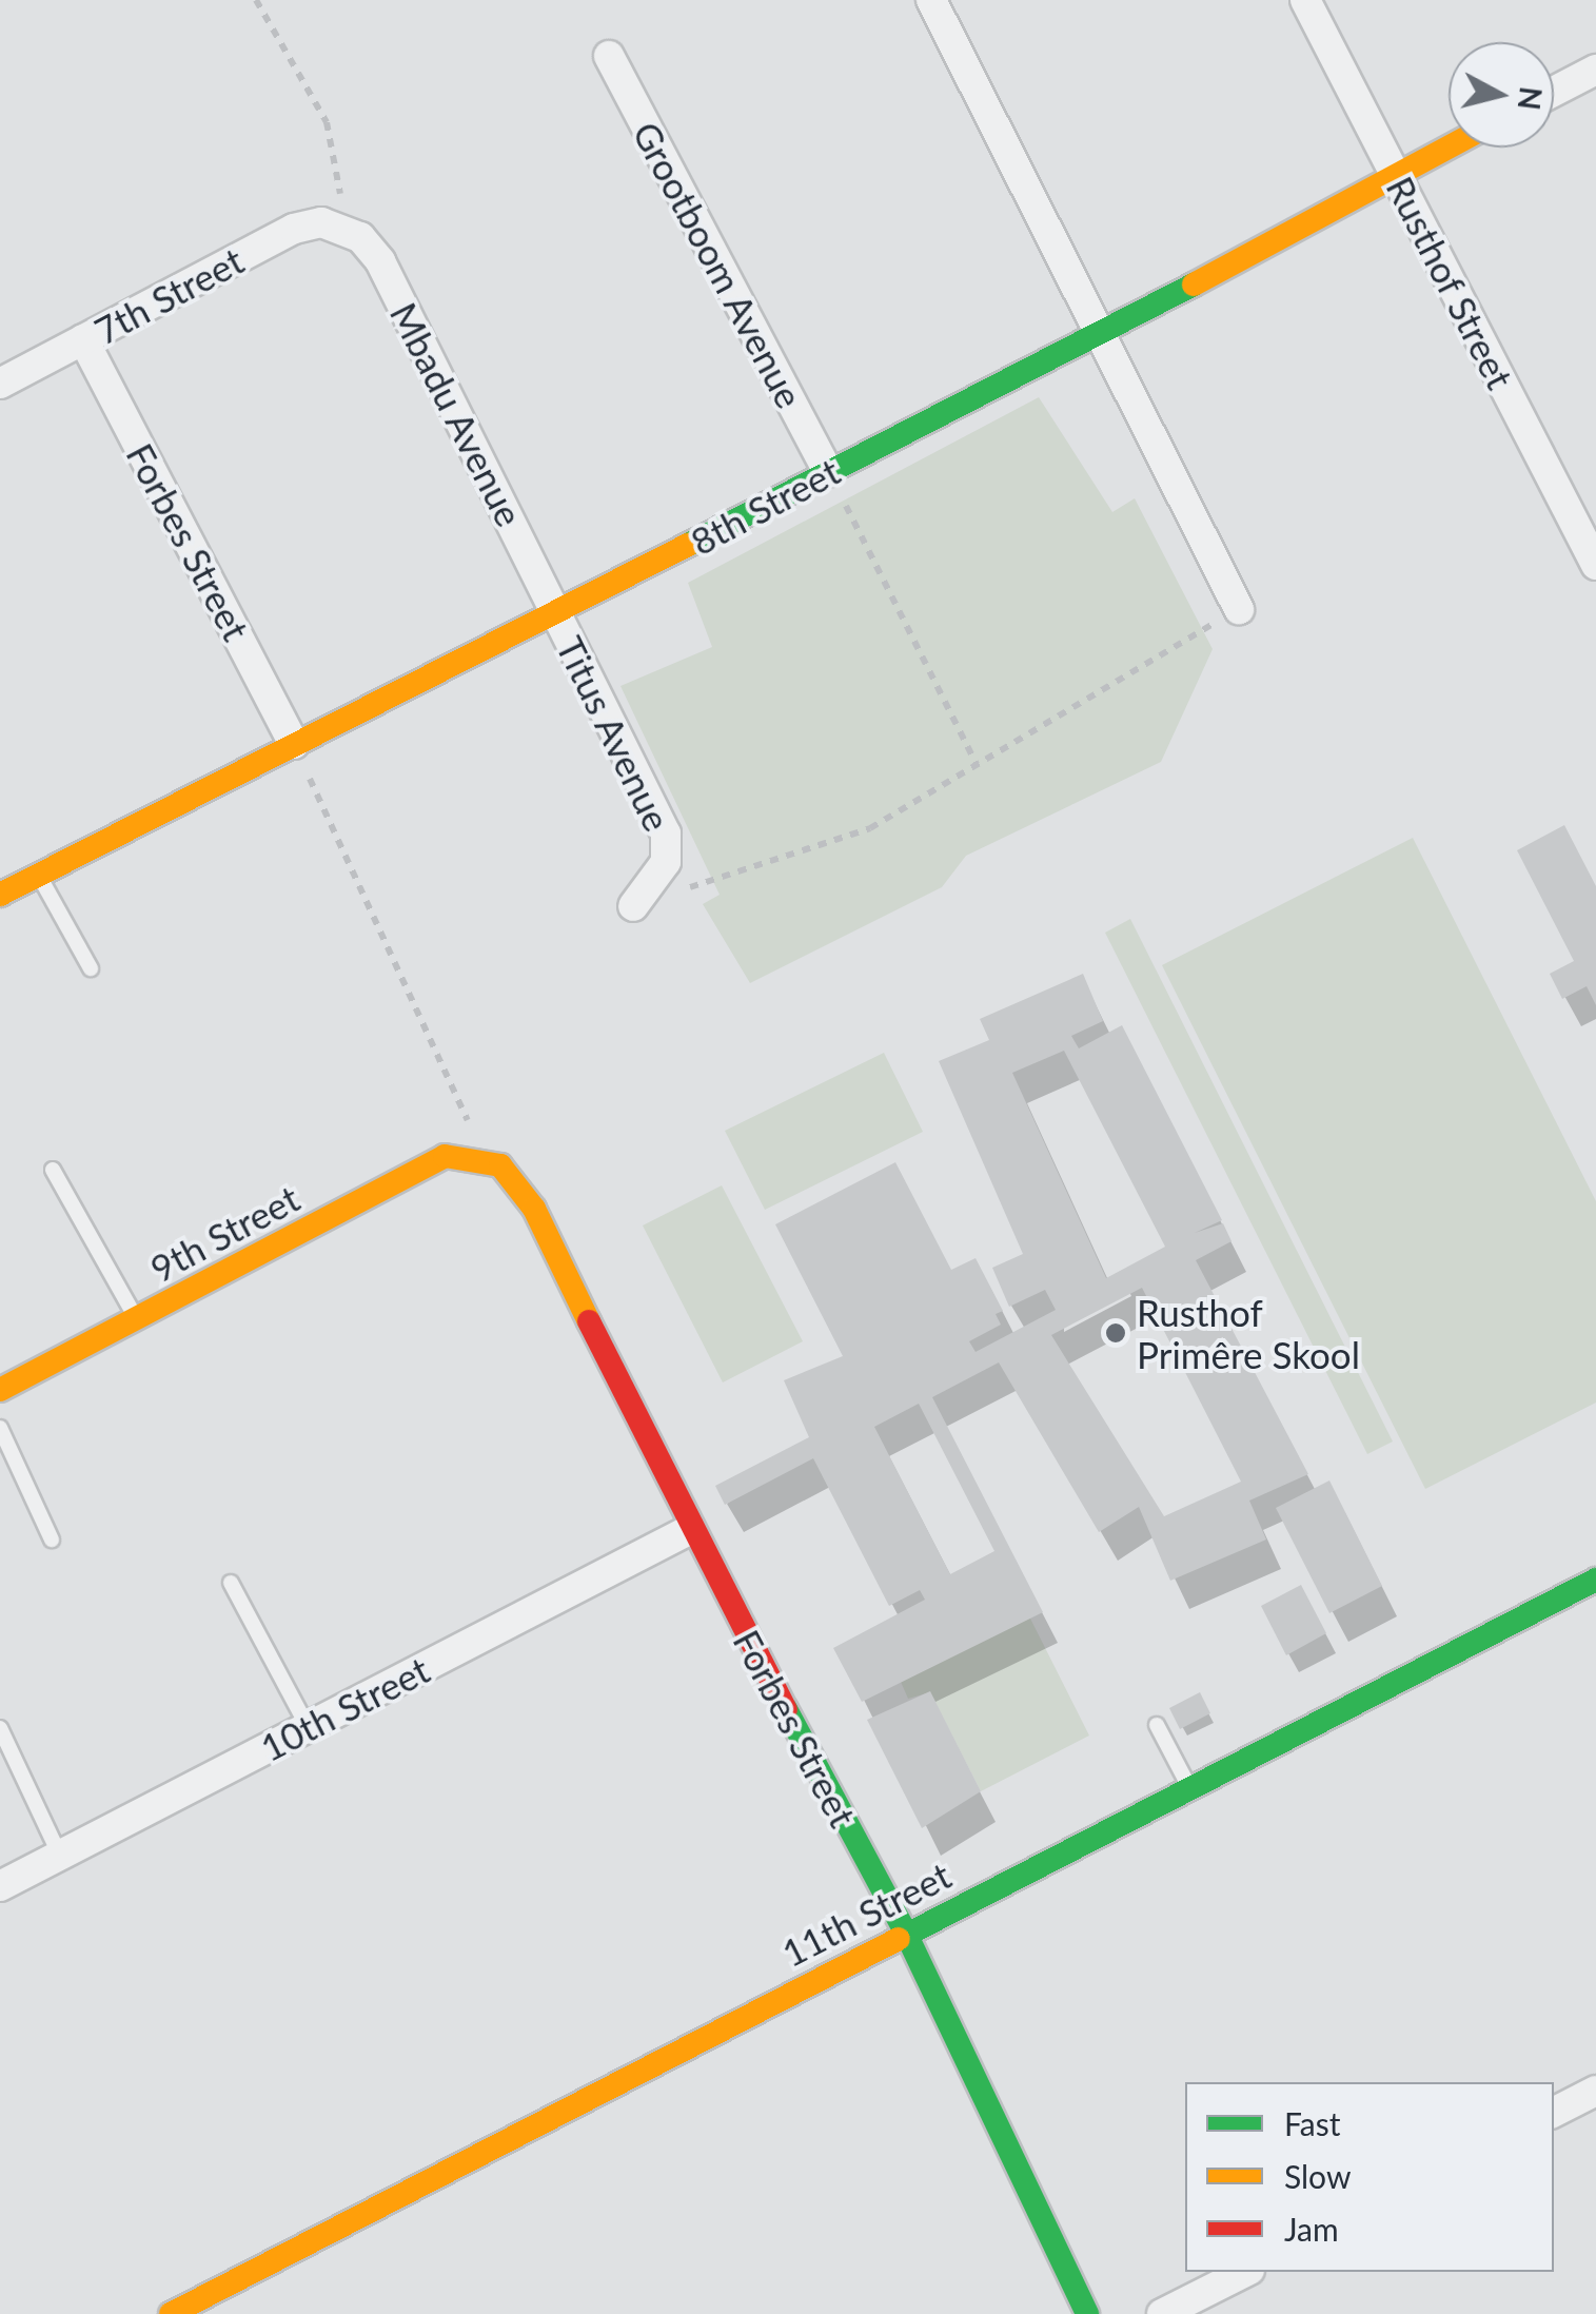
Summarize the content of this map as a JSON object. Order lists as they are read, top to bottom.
{
  "streets": {
    "street": [
      "Grootboom Avenue",
      "Rusthof Street",
      "7th Street",
      "Mbadu Avenue",
      "8th Street",
      "Forbes Street",
      "Titus Avenue",
      "9th Street",
      "10th Street",
      "11th Street"
    ]
  },
  "crossings": [
    ["Grootboom Avenue", "8th Street"],
    ["Rusthof Street", "8th Street"],
    ["7th Street", "Mbadu Avenue"],
    ["7th Street", "Forbes Street"],
    ["Mbadu Avenue", "8th Street"],
    ["Mbadu Avenue", "Titus Avenue"],
    ["8th Street", "Forbes Street"],
    ["8th Street", "Titus Avenue"],
    ["Forbes Street", "9th Street"],
    ["Forbes Street", "10th Street"],
    ["Forbes Street", "11th Street"]
  ],
  "places": ["Rusthof Primêre Skool"],
  "legend": ["Fast", "Slow", "Jam"],
  "north": "right"
}
